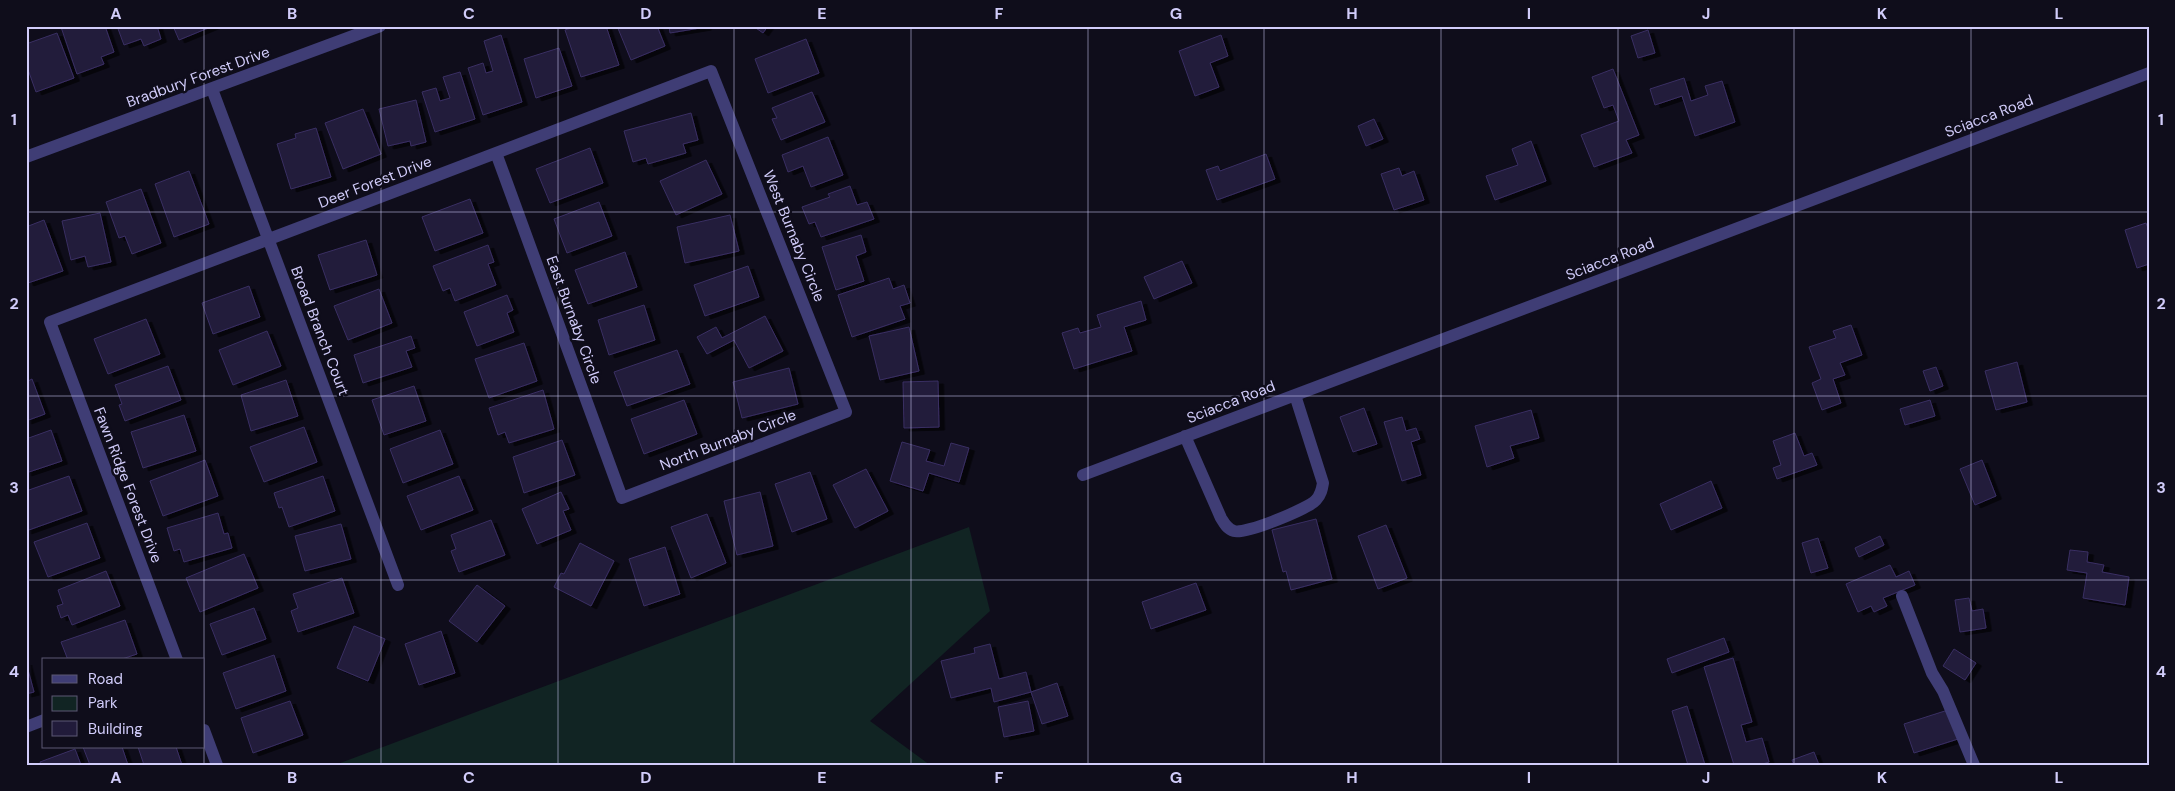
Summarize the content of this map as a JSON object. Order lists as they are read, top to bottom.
{
  "streets": {
    "street": [
      "Bradbury Forest Drive",
      "Sciacca Road",
      "Deer Forest Drive",
      "West Burnaby Circle",
      "East Burnaby Circle",
      "Broad Branch Court",
      "North Burnaby Circle",
      "Fawn Ridge Forest Drive"
    ]
  },
  "crossings": [
    ["Bradbury Forest Drive", "Broad Branch Court"],
    ["Deer Forest Drive", "West Burnaby Circle"],
    ["Deer Forest Drive", "East Burnaby Circle"],
    ["Deer Forest Drive", "Broad Branch Court"],
    ["Deer Forest Drive", "Fawn Ridge Forest Drive"],
    ["West Burnaby Circle", "North Burnaby Circle"],
    ["East Burnaby Circle", "North Burnaby Circle"]
  ],
  "legend": ["Road", "Park", "Building"],
  "grid": {
    "columns": [
      "A",
      "B",
      "C",
      "D",
      "E",
      "F",
      "G",
      "H",
      "I",
      "J",
      "K",
      "L"
    ],
    "rows": [
      "1",
      "2",
      "3",
      "4"
    ]
  }
}
